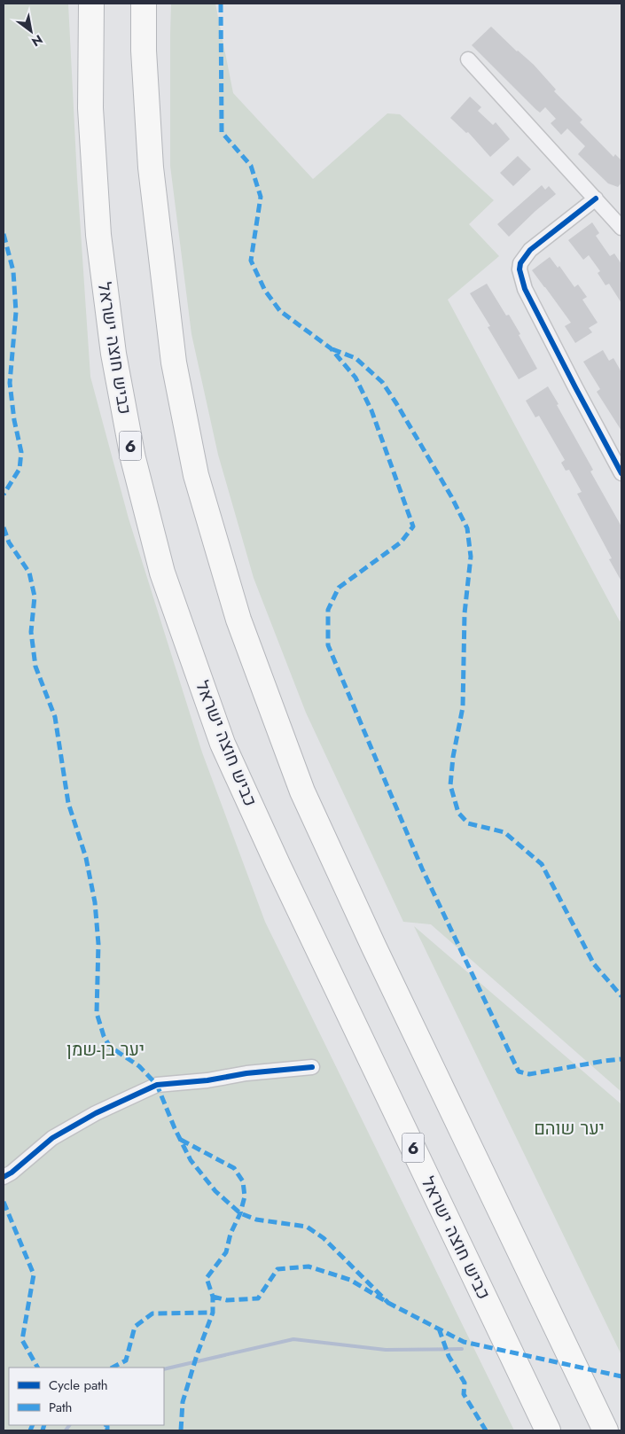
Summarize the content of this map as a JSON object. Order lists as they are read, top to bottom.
{
  "streets": {
    "highway": ["כביש חוצה ישראל", "6"]
  },
  "parks": ["יער בן-שמן", "יער שוהם"],
  "legend": ["Cycle path", "Path"],
  "north": "bottom right"
}
